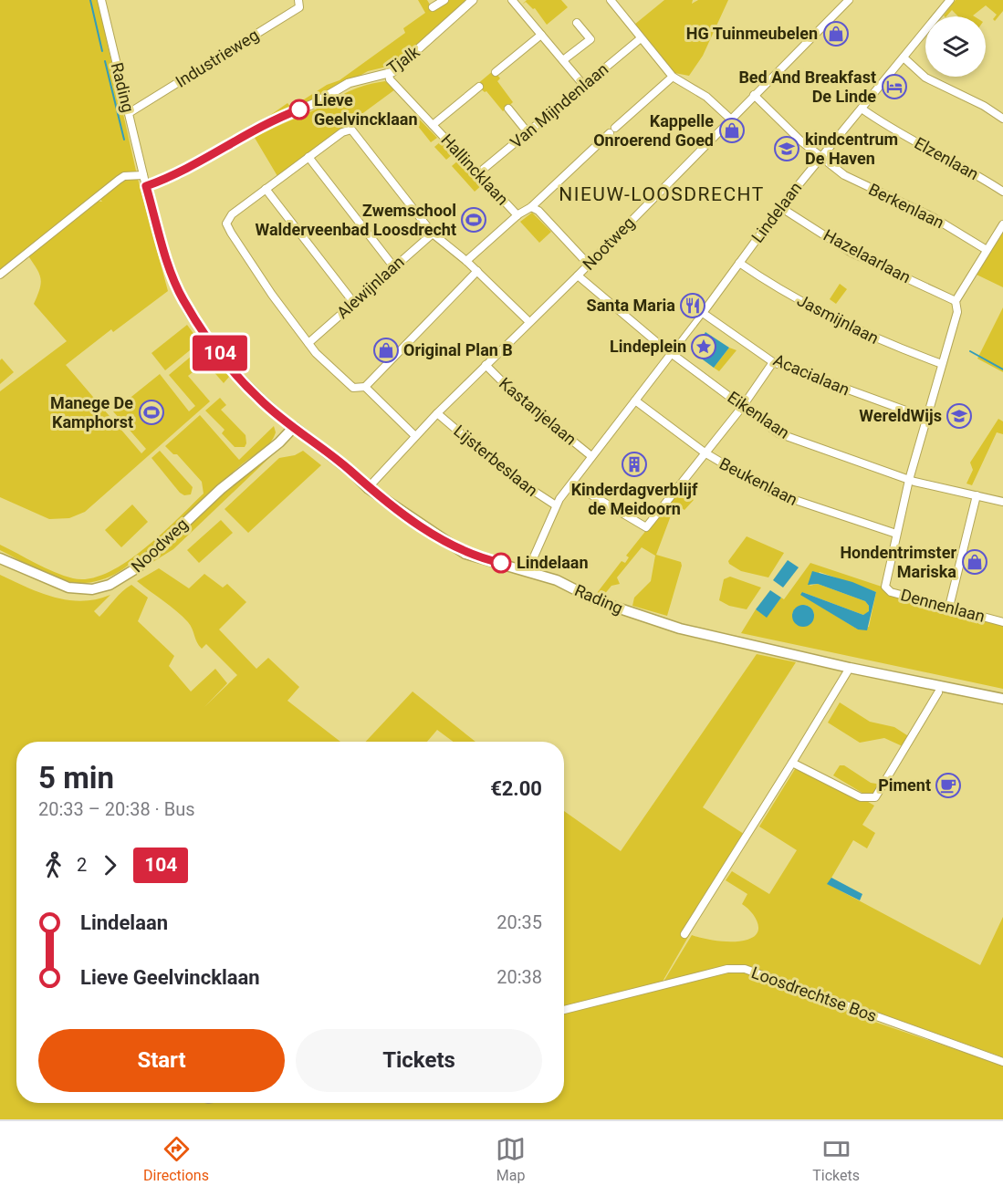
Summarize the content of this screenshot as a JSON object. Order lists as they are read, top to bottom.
{
  "streets": {
    "main road": ["Rading", "Noodweg"],
    "street": [
      "Industrieweg",
      "Tjalk",
      "Van Mijndenlaan",
      "Elzenlaan",
      "Hallincklaan",
      "Berkenlaan",
      "Lindelaan",
      "Nootweg",
      "Hazelaarlaan",
      "Alewijnlaan",
      "Jasmijnlaan",
      "Acacialaan",
      "Kastanjelaan",
      "Eikenlaan",
      "Lijsterbeslaan",
      "Beukenlaan",
      "Dennenlaan",
      "Loosdrechtse Bos"
    ]
  },
  "crossings": [
    ["Industrieweg", "Rading"],
    ["Tjalk", "Rading"],
    ["Tjalk", "Hallincklaan"],
    ["Rading", "Lindelaan"],
    ["Rading", "Nootweg"],
    ["Rading", "Noodweg"],
    ["Van Mijndenlaan", "Hallincklaan"],
    ["Elzenlaan", "Lindelaan"],
    ["Berkenlaan", "Lindelaan"],
    ["Berkenlaan", "Nootweg"],
    ["Lindelaan", "Hazelaarlaan"],
    ["Lindelaan", "Jasmijnlaan"],
    ["Lindelaan", "Acacialaan"],
    ["Lindelaan", "Kastanjelaan"],
    ["Lindelaan", "Eikenlaan"],
    ["Lindelaan", "Lijsterbeslaan"],
    ["Lindelaan", "Beukenlaan"],
    ["Nootweg", "Kastanjelaan"],
    ["Nootweg", "Eikenlaan"],
    ["Nootweg", "Lijsterbeslaan"],
    ["Beukenlaan", "Dennenlaan"]
  ],
  "districts": ["NIEUW-LOOSDRECHT"],
  "places": {
    "shop": [
      "HG Tuinmeubelen",
      "Kappelle Onroerend Goed",
      "Original Plan B",
      "Hondentrimster Mariska"
    ],
    "hotel": ["Bed And Breakfast De Linde"],
    "other": ["Lieve Geelvincklaan", "Lindelaan"],
    "school or university": ["kindcentrum De Haven", "WereldWijs"],
    "sports": ["Zwemschool Walderveenbad Loosdrecht", "Manege De Kamphorst"],
    "restaurant": ["Santa Maria"],
    "place": ["Lindeplein"],
    "building": ["Kinderdagverblijf de Meidoorn"],
    "cafe": ["Piment"]
  },
  "lines": ["bus line 104"],
  "page": {
    "on_map": "104",
    "heading": ["5 min", "20:33 – 20:38 · Bus", "€2.00"],
    "legs": ["2", "104"],
    "list": [
      {
        "name": "Lindelaan",
        "value": "20:35"
      },
      {
        "name": "Lieve Geelvincklaan",
        "value": "20:38"
      }
    ],
    "buttons": ["Start", "Tickets"],
    "tabs": ["Directions", "Map", "Tickets"]
  }
}
